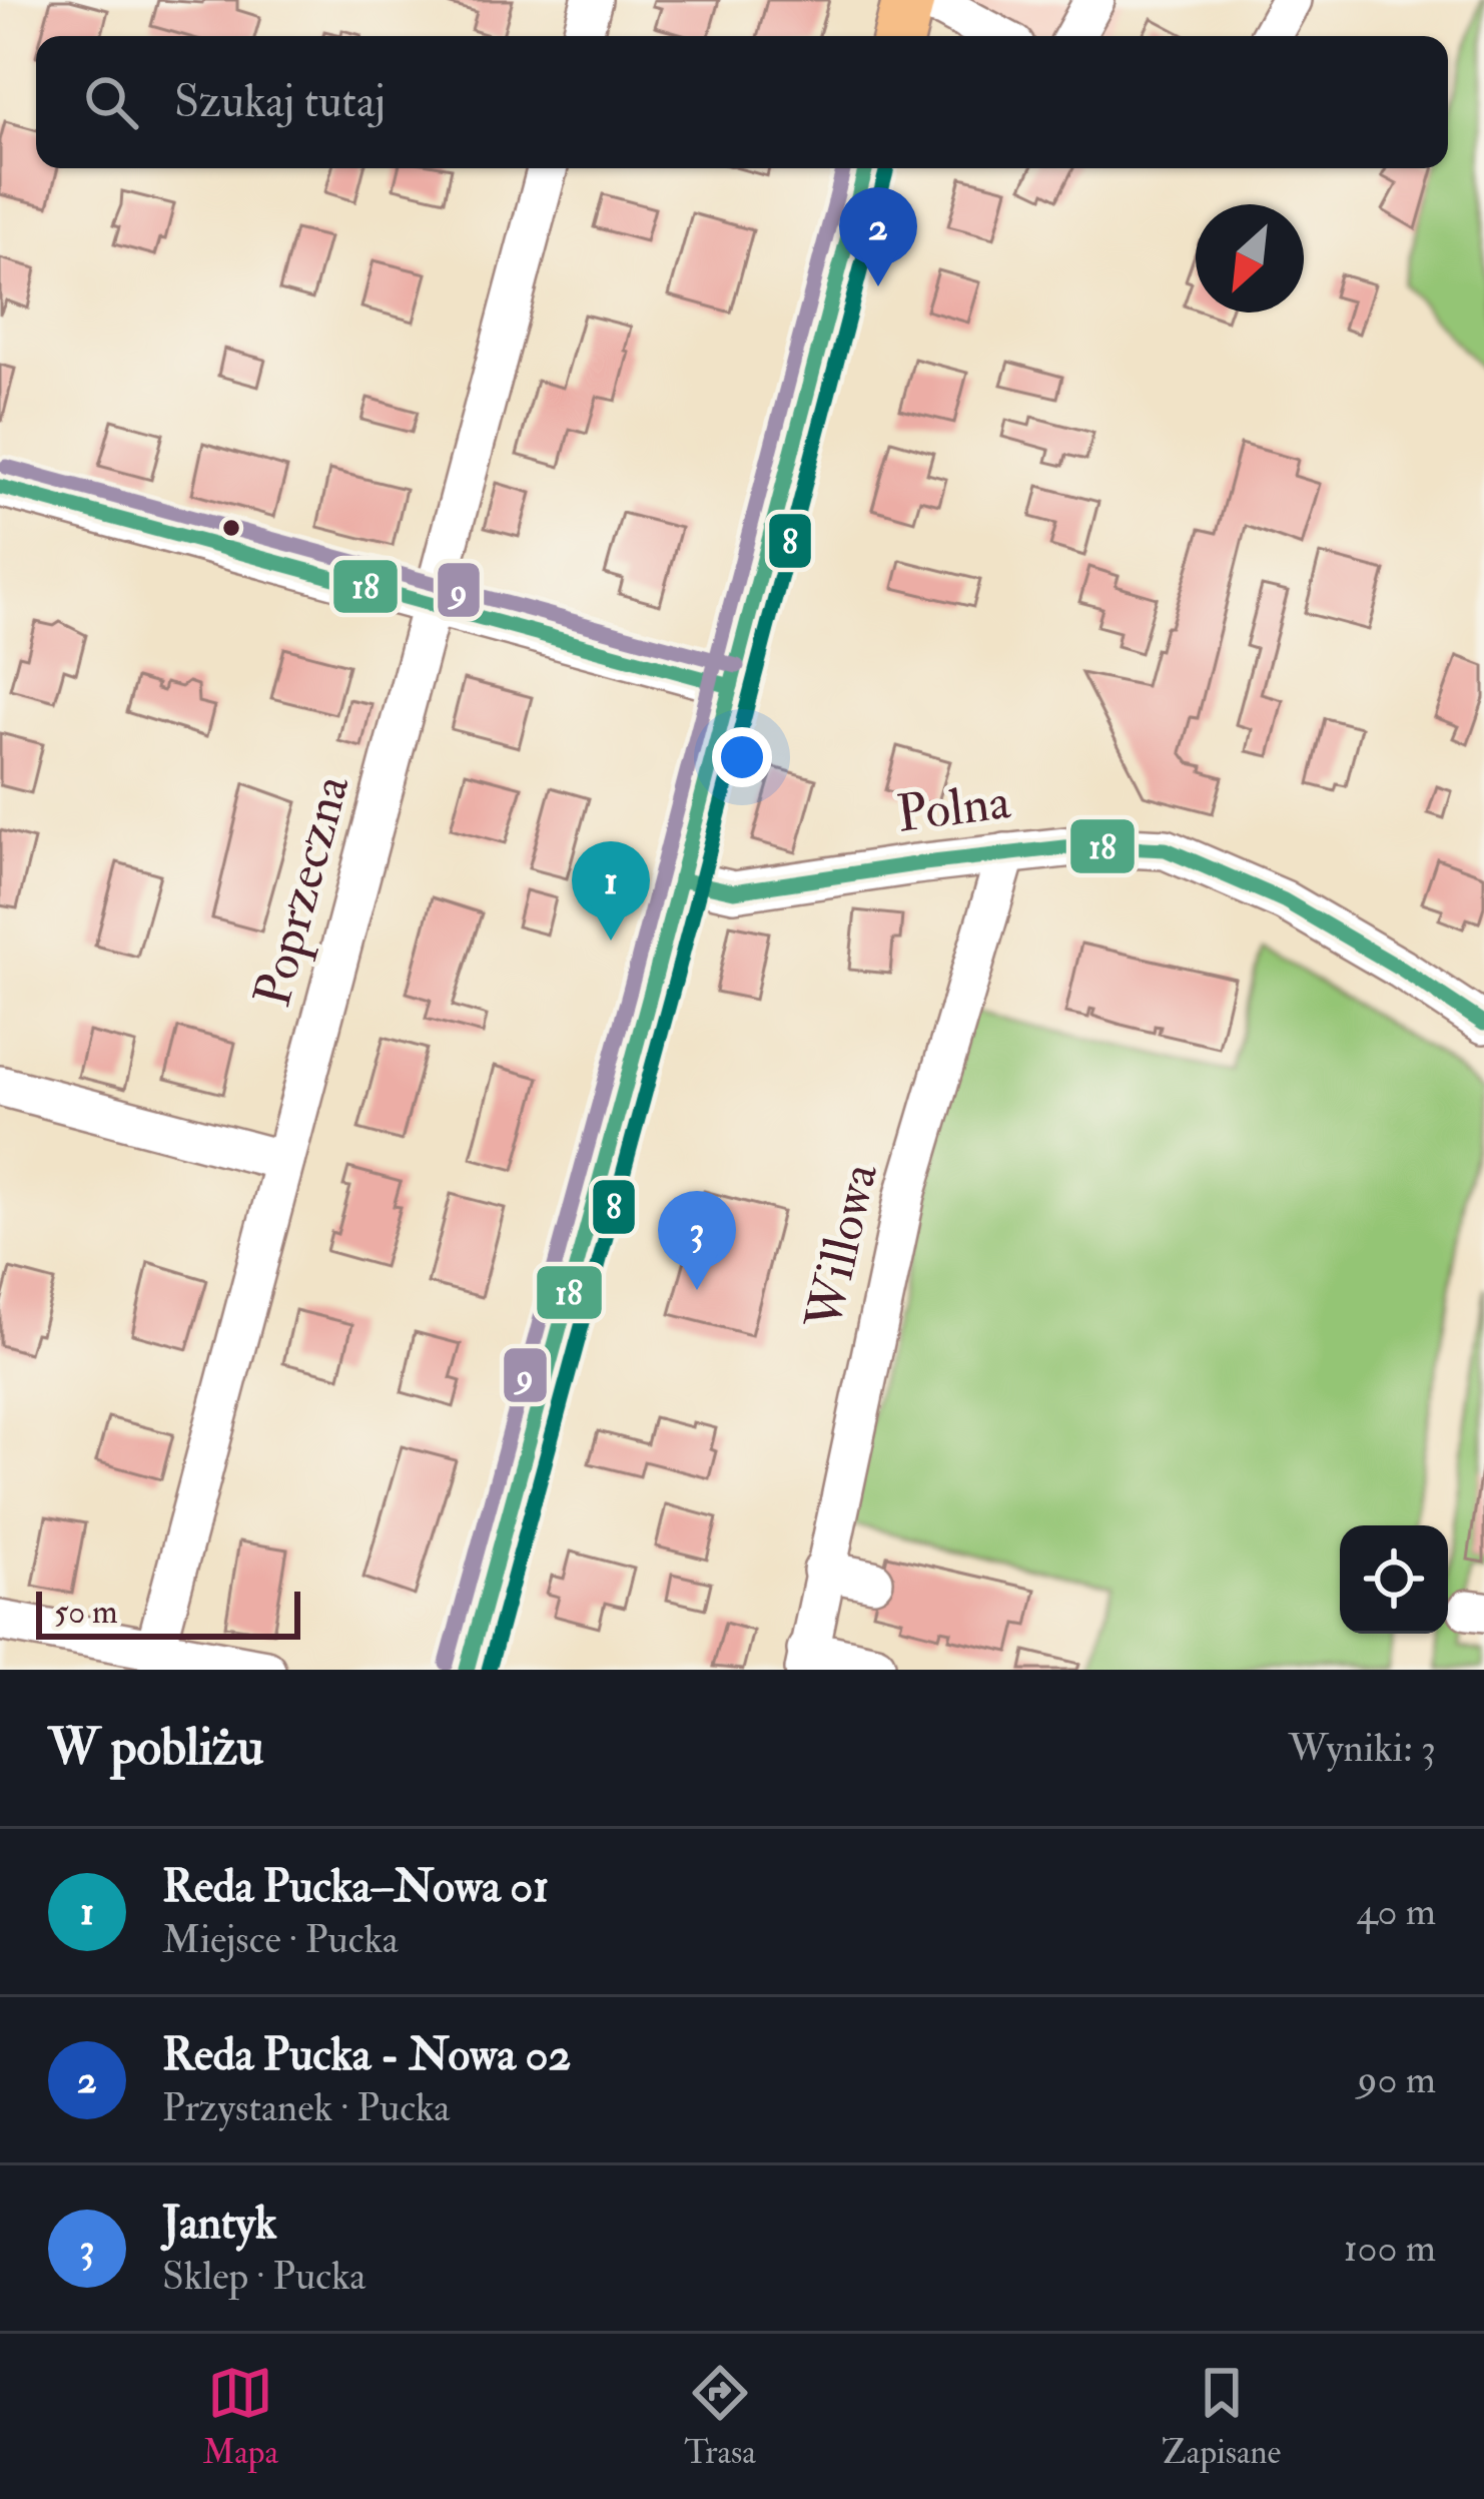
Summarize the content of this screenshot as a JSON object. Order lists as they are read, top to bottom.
{
  "streets": {
    "street": ["Polna", "Poprzeczna", "Willowa"]
  },
  "crossings": [
    ["Polna", "Willowa"]
  ],
  "lines": ["transit line 18", "transit line 8", "transit line 9"],
  "scale_bar": "50 m",
  "north": "bottom left",
  "page": {
    "search": "Szukaj tutaj",
    "pins": ["2", "1", "3"],
    "scale": "50 m",
    "heading": ["W pobliżu", "Wyniki: 3"],
    "list": [
      {
        "mark": "1",
        "name": "Reda Pucka–Nowa 01",
        "note": "Miejsce · Pucka",
        "value": "40 m"
      },
      {
        "mark": "2",
        "name": "Reda Pucka - Nowa 02",
        "note": "Przystanek · Pucka",
        "value": "90 m"
      },
      {
        "mark": "3",
        "name": "Jantyk",
        "note": "Sklep · Pucka",
        "value": "100 m"
      }
    ],
    "nav": ["Mapa", "Trasa", "Zapisane"]
  }
}
